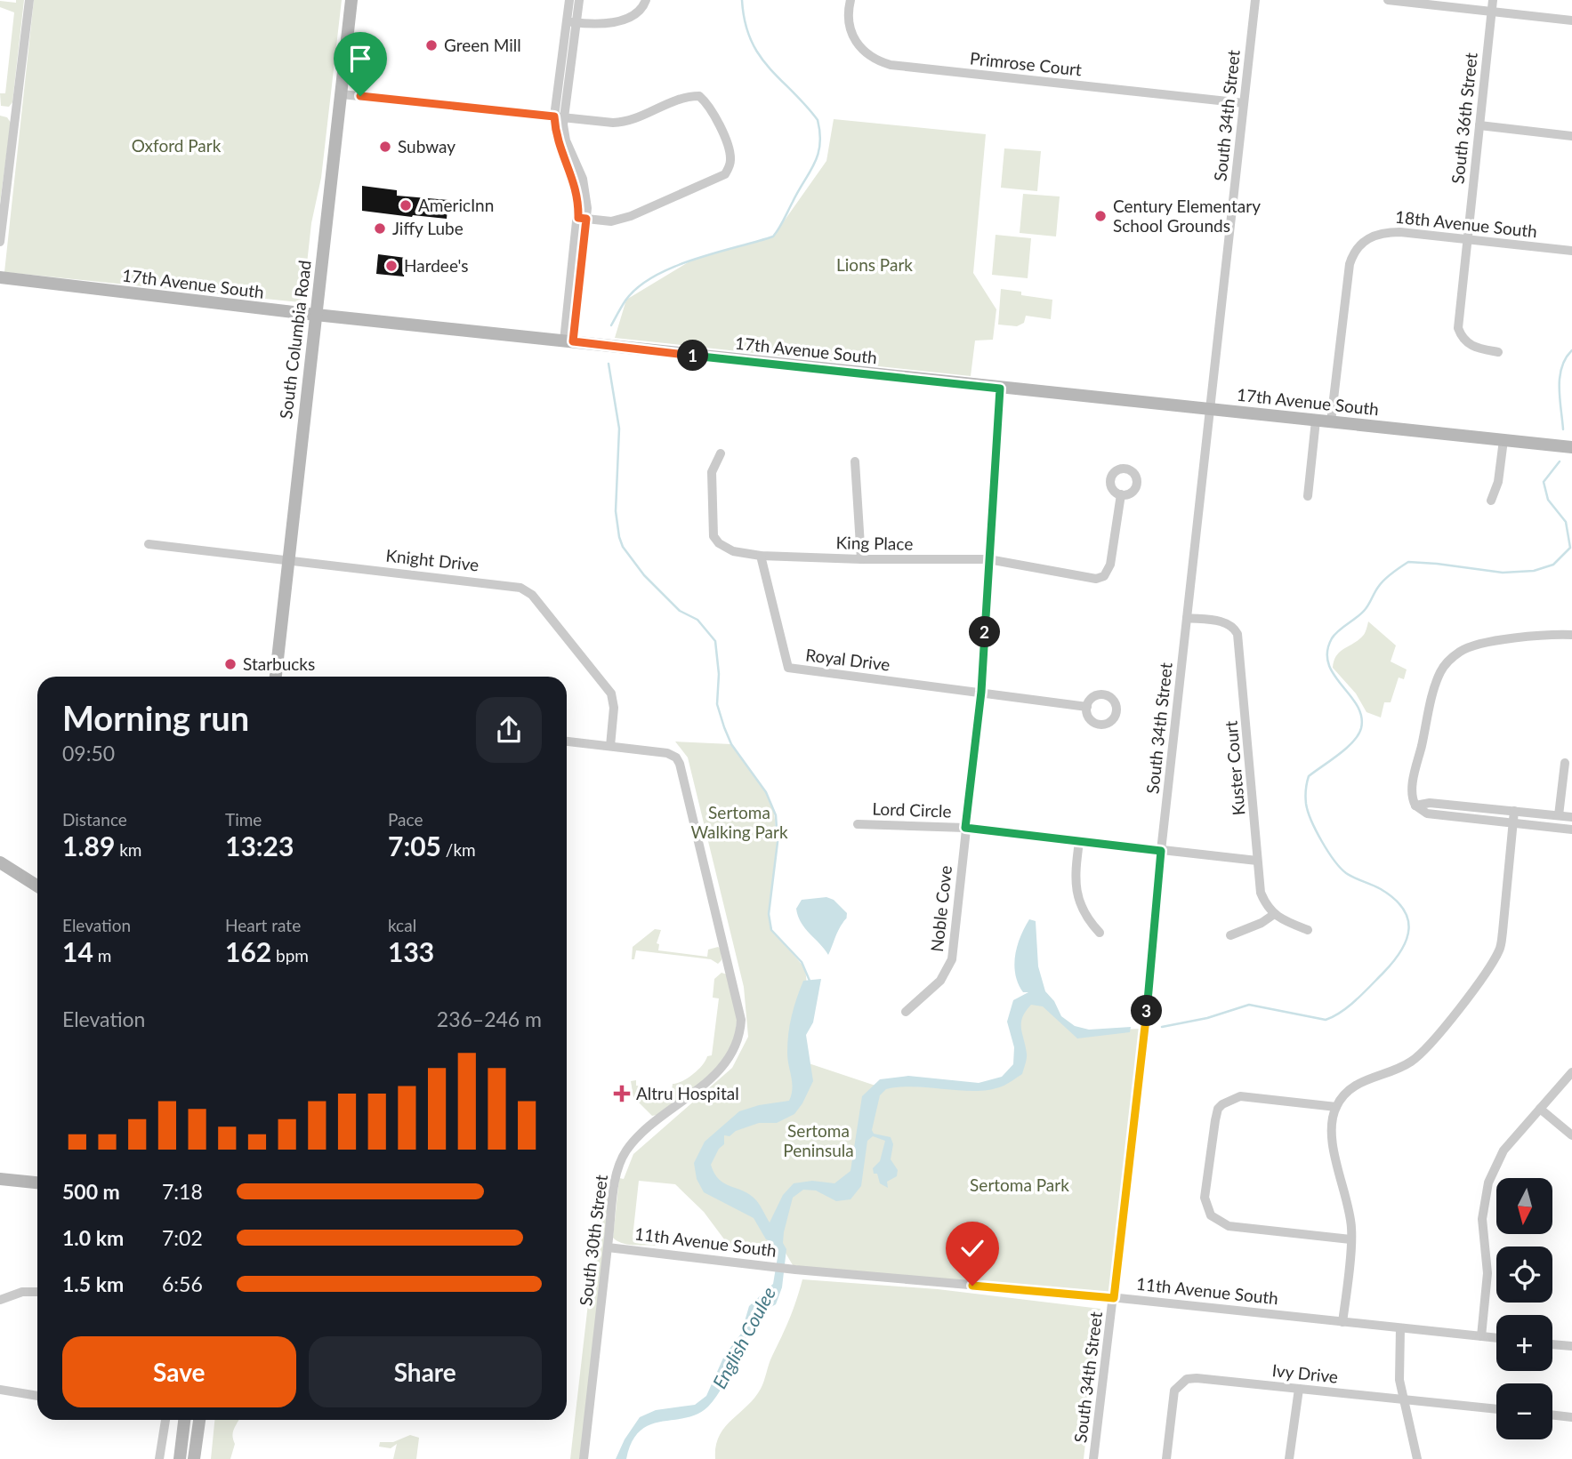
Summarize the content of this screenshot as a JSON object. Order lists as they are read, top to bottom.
{
  "streets": {
    "street": [
      "Primrose Court",
      "South 34th Street",
      "South 36th Street",
      "18th Avenue South",
      "17th Avenue South",
      "South Columbia Road",
      "King Place",
      "Knight Drive",
      "Royal Drive",
      "Kuster Court",
      "Lord Circle",
      "Noble Cove",
      "South 30th Street",
      "11th Avenue South",
      "Ivy Drive"
    ]
  },
  "crossings": [
    ["Primrose Court", "South 34th Street"],
    ["South 34th Street", "17th Avenue South"],
    ["South 34th Street", "Kuster Court"],
    ["South 34th Street", "Lord Circle"],
    ["South 34th Street", "11th Avenue South"],
    ["South 36th Street", "18th Avenue South"],
    ["18th Avenue South", "17th Avenue South"],
    ["17th Avenue South", "South Columbia Road"],
    ["17th Avenue South", "Noble Cove"],
    ["South Columbia Road", "Knight Drive"],
    ["King Place", "Royal Drive"],
    ["King Place", "Noble Cove"],
    ["Knight Drive", "South 30th Street"],
    ["Royal Drive", "Noble Cove"],
    ["Kuster Court", "Lord Circle"],
    ["Lord Circle", "Noble Cove"],
    ["South 30th Street", "11th Avenue South"]
  ],
  "water": ["English Coulee"],
  "parks": [
    "Oxford Park",
    "Lions Park",
    "Sertoma Walking Park",
    "Sertoma Peninsula",
    "Sertoma Park"
  ],
  "places": {
    "other": [
      "Green Mill",
      "Subway",
      "AmericInn",
      "Century Elementary School Grounds",
      "Jiffy Lube",
      "Hardee's",
      "Starbucks"
    ],
    "health": ["Altru Hospital"]
  },
  "north": "bottom",
  "page": {
    "pins": ["1", "2", "3"],
    "heading": ["Morning run", "09:50"],
    "stats": [
      ["Distance", "1.89 km"],
      ["Time", "13:23"],
      ["Pace", "7:05 /km"],
      ["Elevation", "14 m"],
      ["Heart rate", "162 bpm"],
      ["kcal", "133"]
    ],
    "chart": ["Elevation", "236–246 m"],
    "list": [
      {
        "name": "500 m",
        "note": "7:18"
      },
      {
        "name": "1.0 km",
        "note": "7:02"
      },
      {
        "name": "1.5 km",
        "note": "6:56"
      }
    ],
    "map_buttons": ["+", "−"],
    "buttons": ["Save", "Share"]
  }
}
